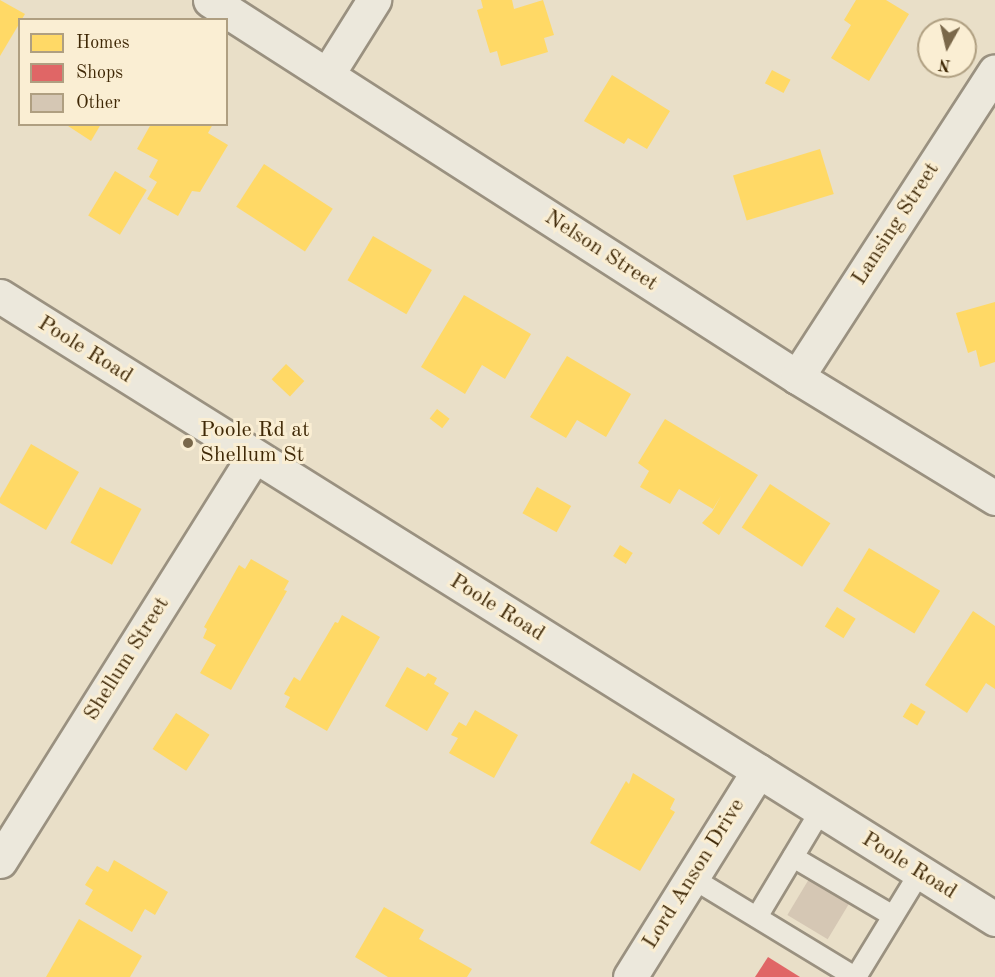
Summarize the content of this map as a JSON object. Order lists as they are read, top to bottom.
{
  "streets": {
    "street": [
      "Lansing Street",
      "Nelson Street",
      "Poole Road",
      "Shellum Street",
      "Lord Anson Drive"
    ]
  },
  "crossings": [
    ["Lansing Street", "Nelson Street"],
    ["Poole Road", "Shellum Street"],
    ["Poole Road", "Lord Anson Drive"]
  ],
  "places": ["Poole Rd at Shellum St"],
  "legend": ["Homes", "Shops", "Other"],
  "north": "bottom"
}
